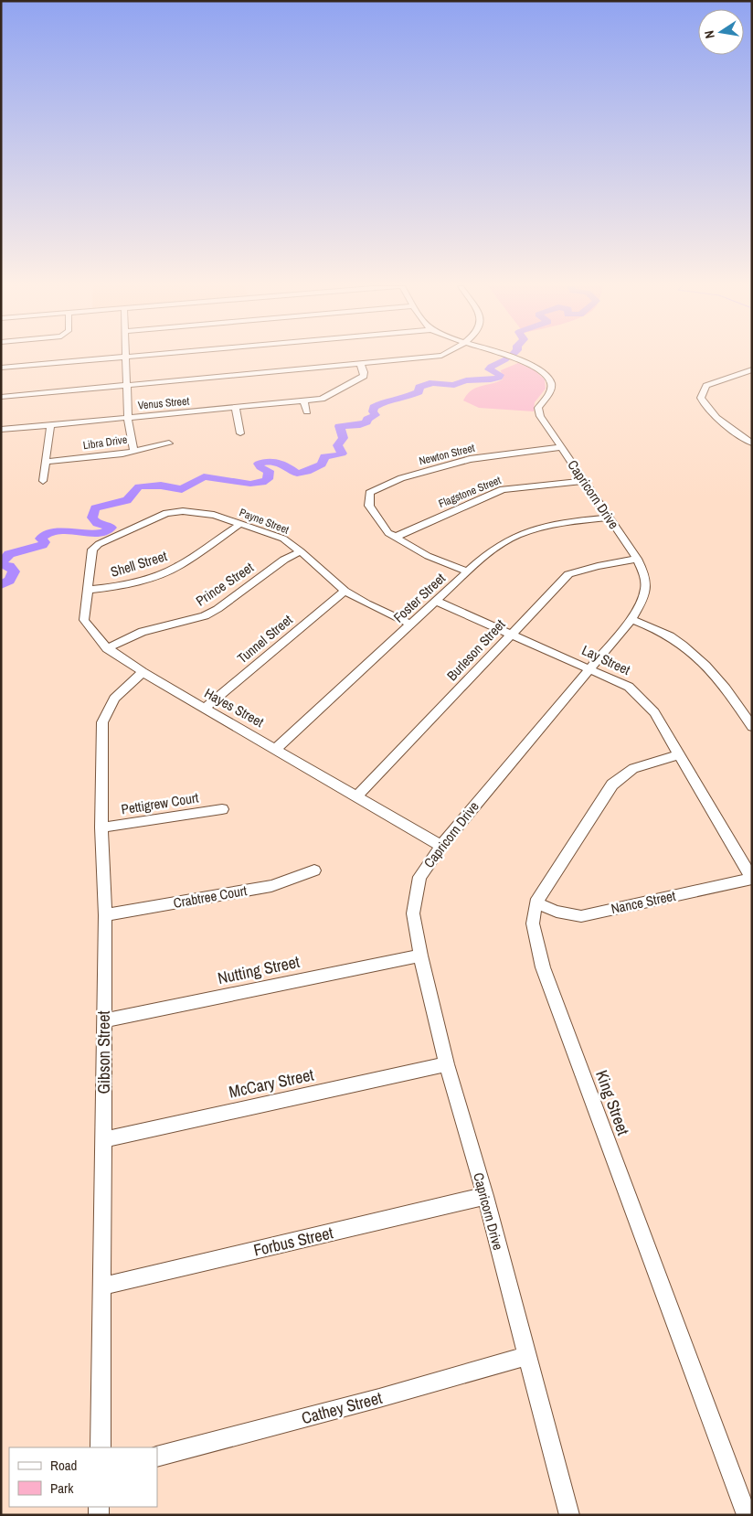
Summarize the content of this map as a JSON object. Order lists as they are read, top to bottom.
{
  "streets": {
    "street": [
      "Venus Street",
      "Libra Drive",
      "Newton Street",
      "Flagstone Street",
      "Capricorn Drive",
      "Payne Street",
      "Shell Street",
      "Prince Street",
      "Foster Street",
      "Tunnel Street",
      "Burleson Street",
      "Lay Street",
      "Hayes Street",
      "Pettigrew Court",
      "Crabtree Court",
      "Nance Street",
      "Nutting Street",
      "Gibson Street",
      "McCary Street",
      "King Street",
      "Forbus Street",
      "Cathey Street"
    ]
  },
  "crossings": [
    ["Newton Street", "Flagstone Street"],
    ["Newton Street", "Capricorn Drive"],
    ["Flagstone Street", "Capricorn Drive"],
    ["Capricorn Drive", "Foster Street"],
    ["Capricorn Drive", "Burleson Street"],
    ["Capricorn Drive", "Lay Street"],
    ["Capricorn Drive", "Hayes Street"],
    ["Capricorn Drive", "Nutting Street"],
    ["Capricorn Drive", "McCary Street"],
    ["Capricorn Drive", "Forbus Street"],
    ["Capricorn Drive", "Cathey Street"],
    ["Payne Street", "Shell Street"],
    ["Payne Street", "Prince Street"],
    ["Payne Street", "Foster Street"],
    ["Payne Street", "Tunnel Street"],
    ["Payne Street", "Hayes Street"],
    ["Shell Street", "Hayes Street"],
    ["Prince Street", "Hayes Street"],
    ["Foster Street", "Lay Street"],
    ["Foster Street", "Hayes Street"],
    ["Tunnel Street", "Hayes Street"],
    ["Burleson Street", "Lay Street"],
    ["Burleson Street", "Hayes Street"],
    ["Lay Street", "Nance Street"],
    ["Lay Street", "King Street"],
    ["Hayes Street", "Gibson Street"],
    ["Pettigrew Court", "Gibson Street"],
    ["Crabtree Court", "Gibson Street"],
    ["Nance Street", "King Street"],
    ["Nutting Street", "Gibson Street"],
    ["Gibson Street", "McCary Street"],
    ["Gibson Street", "Forbus Street"]
  ],
  "legend": ["Road", "Park"],
  "north": "left"
}
